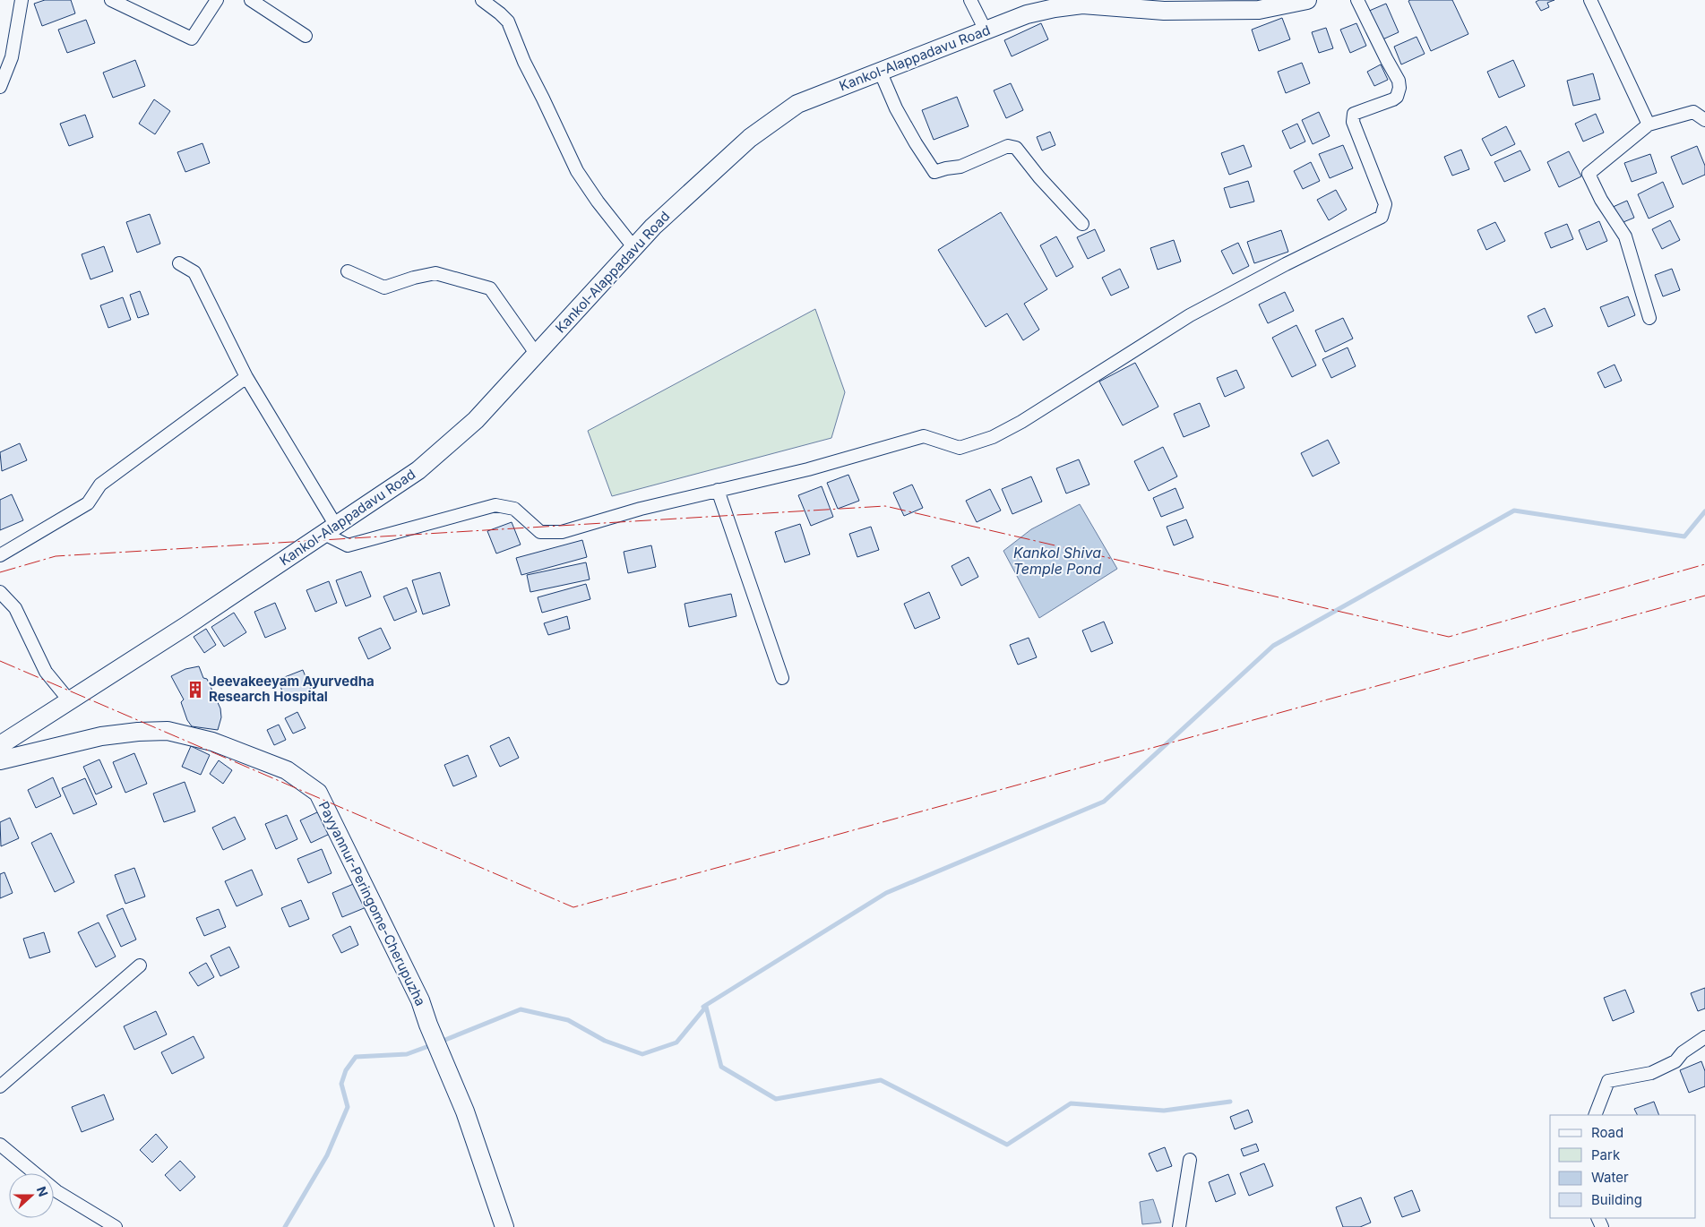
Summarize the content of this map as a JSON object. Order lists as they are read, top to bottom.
{
  "streets": {
    "main road": ["Kankol-Alappadavu Road", "Payyannur-Peringome-Cherupuzha"]
  },
  "water": ["Kankol Shiva Temple Pond"],
  "places": {
    "building": ["Jeevakeeyam Ayurvedha Research Hospital"]
  },
  "legend": [
    "Road",
    "Park",
    "Water",
    "Building"
  ],
  "north": "right"
}
